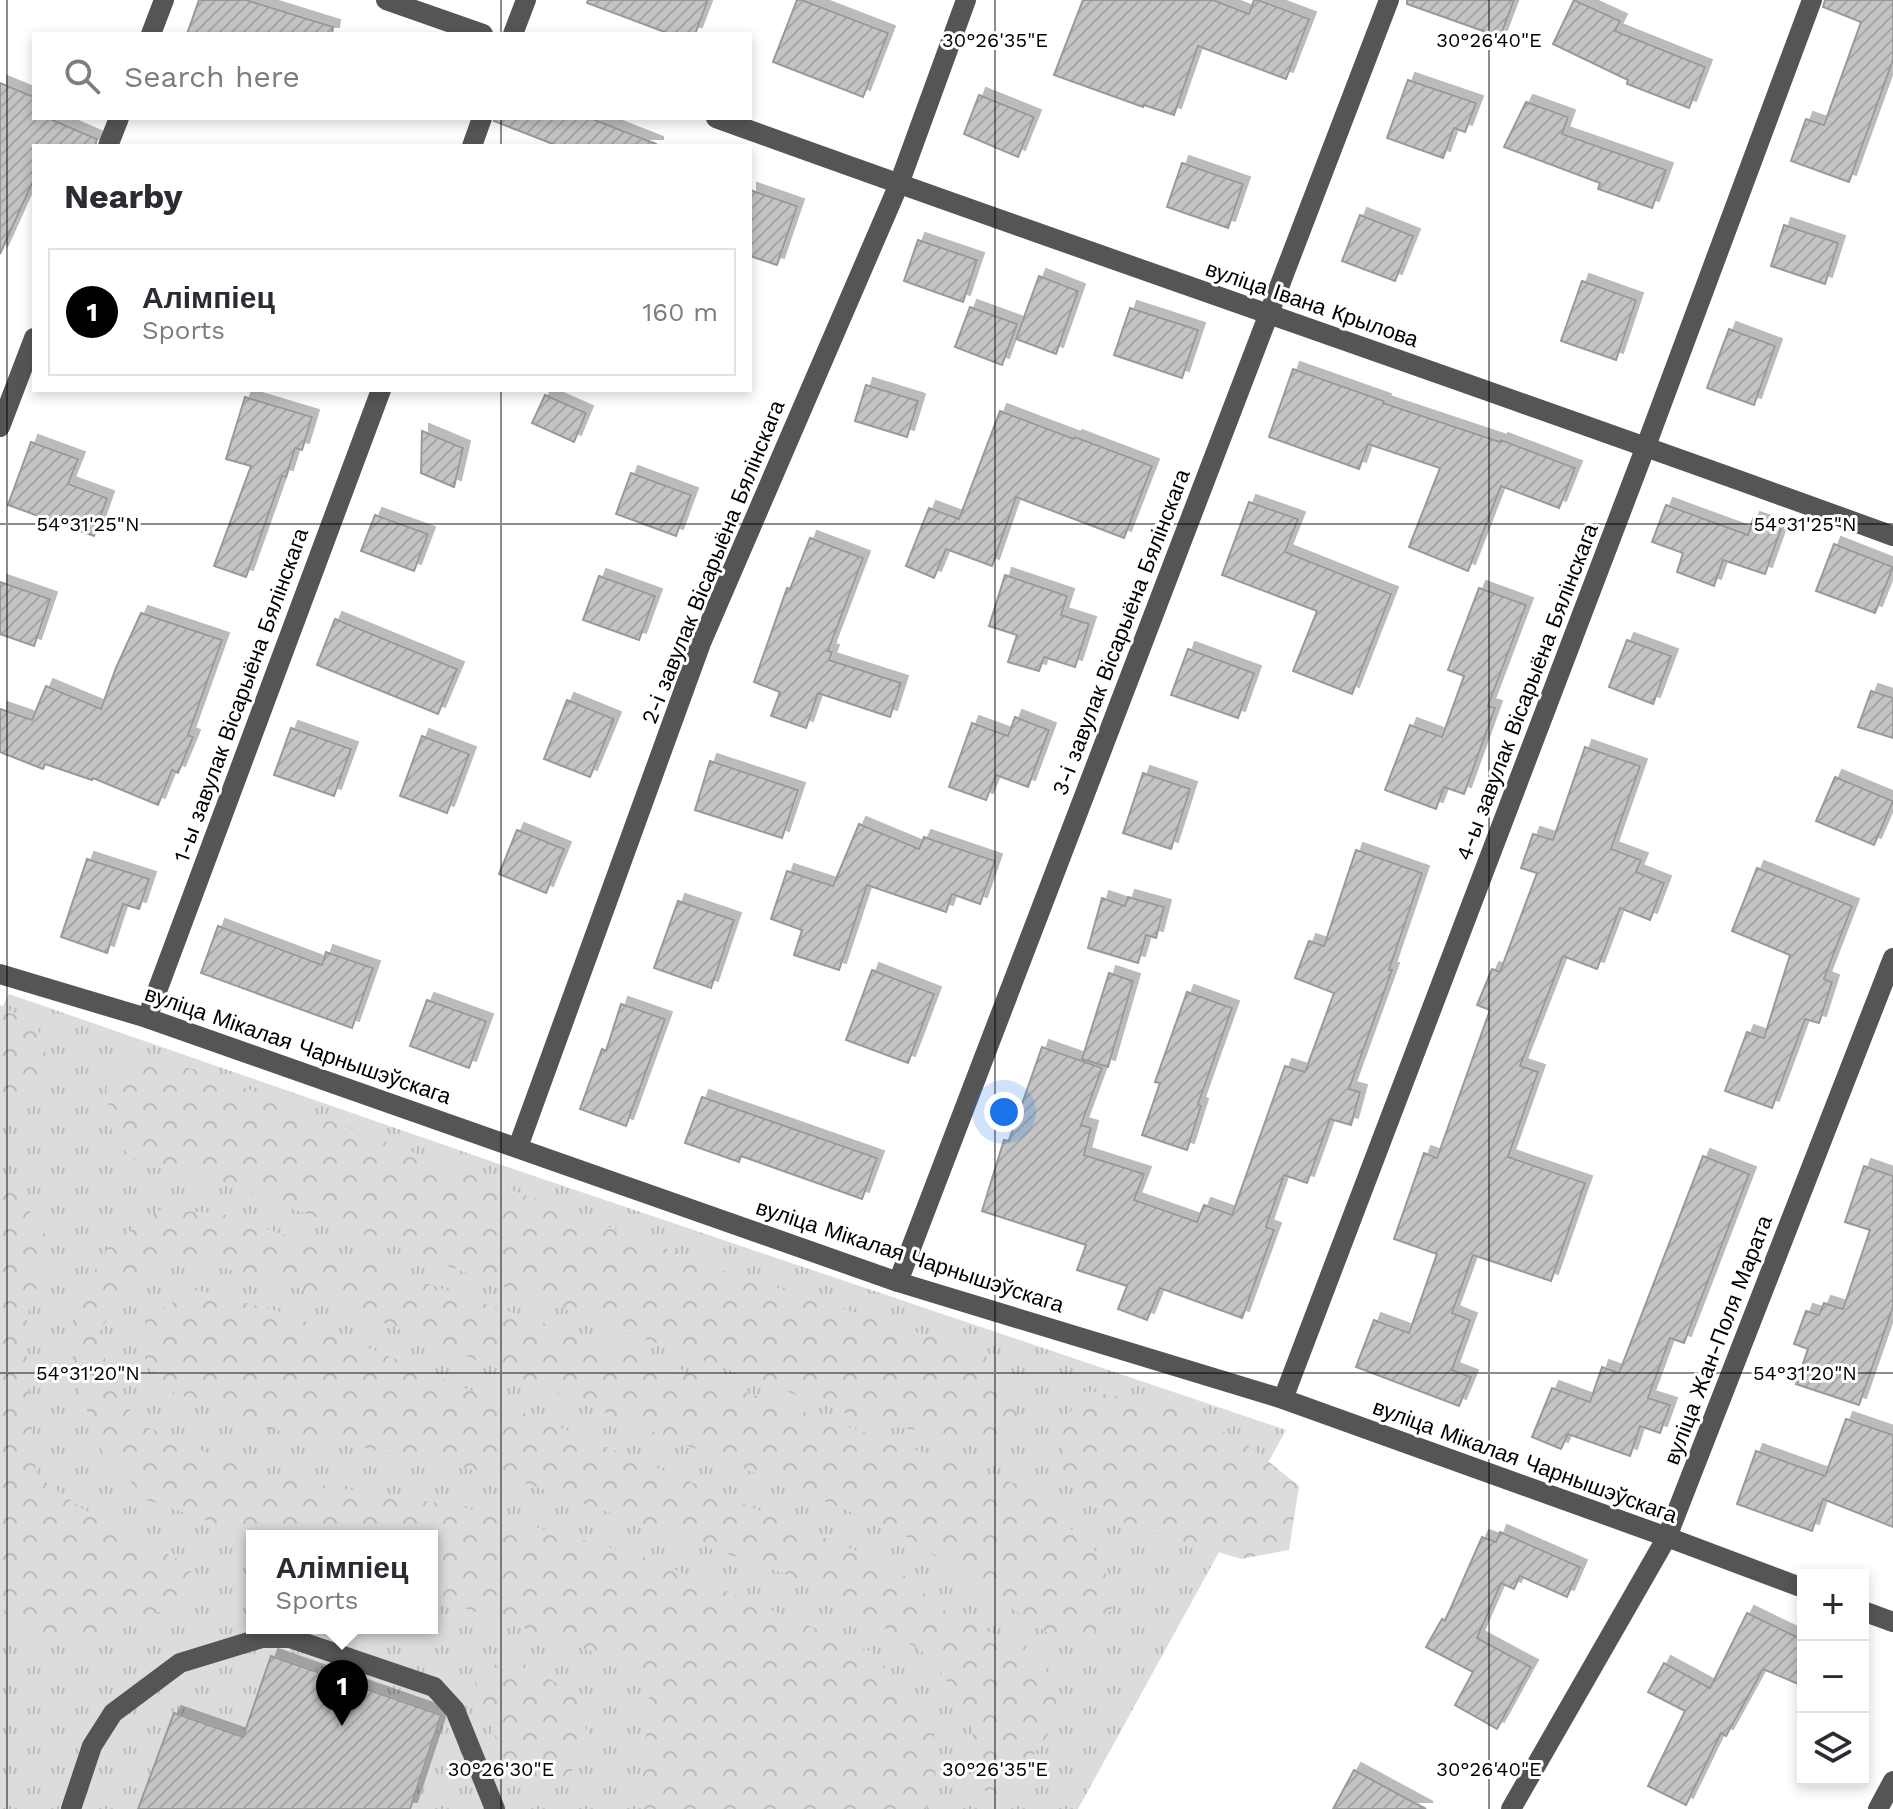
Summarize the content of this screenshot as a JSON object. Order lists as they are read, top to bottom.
{
  "streets": {
    "street": [
      "вуліца Івана Крылова",
      "2-і завулак Вісарыёна Бялінскага",
      "3-і завулак Вісарыёна Бялінскага",
      "4-ы завулак Вісарыёна Бялінскага",
      "1-ы завулак Вісарыёна Бялінскага",
      "вуліца Мікалая Чарнышэўскага",
      "вуліца Жан-Поля Марата"
    ]
  },
  "crossings": [
    ["вуліца Івана Крылова", "2-і завулак Вісарыёна Бялінскага"],
    ["вуліца Івана Крылова", "3-і завулак Вісарыёна Бялінскага"],
    ["вуліца Івана Крылова", "4-ы завулак Вісарыёна Бялінскага"],
    ["2-і завулак Вісарыёна Бялінскага", "вуліца Мікалая Чарнышэўскага"],
    ["3-і завулак Вісарыёна Бялінскага", "вуліца Мікалая Чарнышэўскага"],
    ["4-ы завулак Вісарыёна Бялінскага", "вуліца Мікалая Чарнышэўскага"],
    ["1-ы завулак Вісарыёна Бялінскага", "вуліца Мікалая Чарнышэўскага"],
    ["вуліца Мікалая Чарнышэўскага", "вуліца Жан-Поля Марата"]
  ],
  "page": {
    "search": "Search here",
    "heading": "Nearby",
    "list": [
      {
        "mark": "1",
        "name": "Алімпіец",
        "note": "Sports",
        "value": "160 m"
      }
    ],
    "popup": ["Алімпіец", "Sports"],
    "map_buttons": ["+", "−"],
    "pins": "1"
  },
  "coordinates": [
    "30°26'35\"E",
    "30°26'40\"E",
    "54°31'25\"N",
    "54°31'20\"N",
    "30°26'30\"E"
  ]
}
